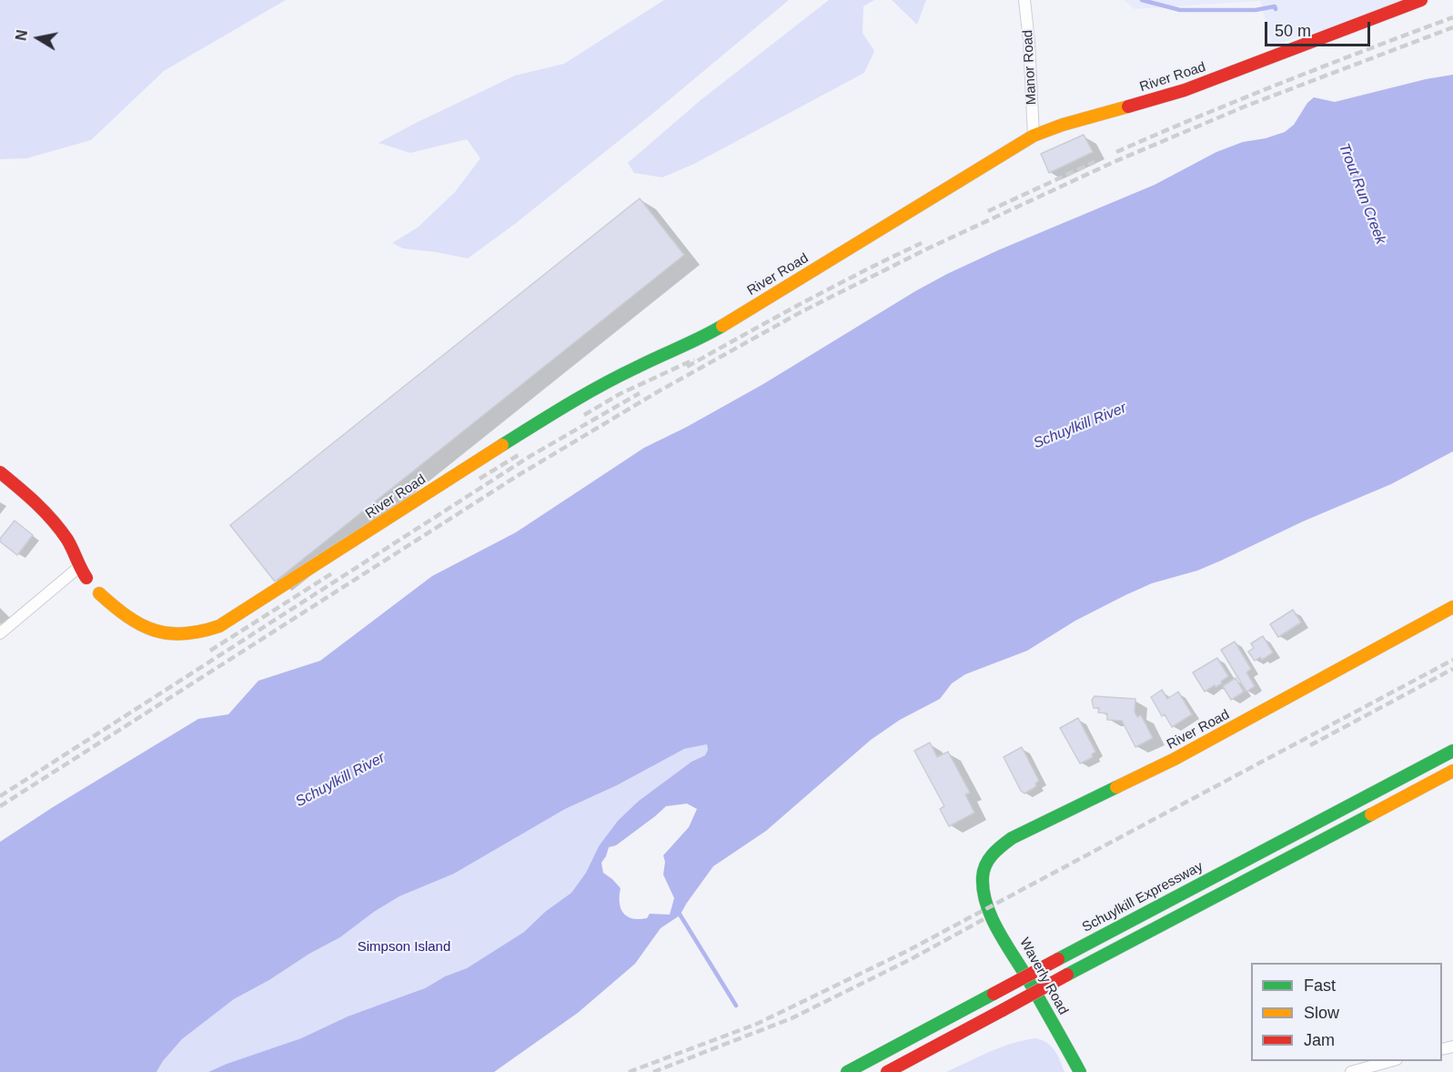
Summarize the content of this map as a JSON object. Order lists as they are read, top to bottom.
{
  "streets": {
    "main road": ["River Road", "Schuylkill Expressway", "Waverly Road"],
    "street": ["Manor Road"]
  },
  "crossings": [
    ["Manor Road", "River Road"],
    ["River Road", "Waverly Road"]
  ],
  "water": ["Trout Run Creek", "Schuylkill River"],
  "parks": ["Simpson Island"],
  "legend": ["Fast", "Slow", "Jam"],
  "scale_bar": "50 m",
  "north": "left"
}
